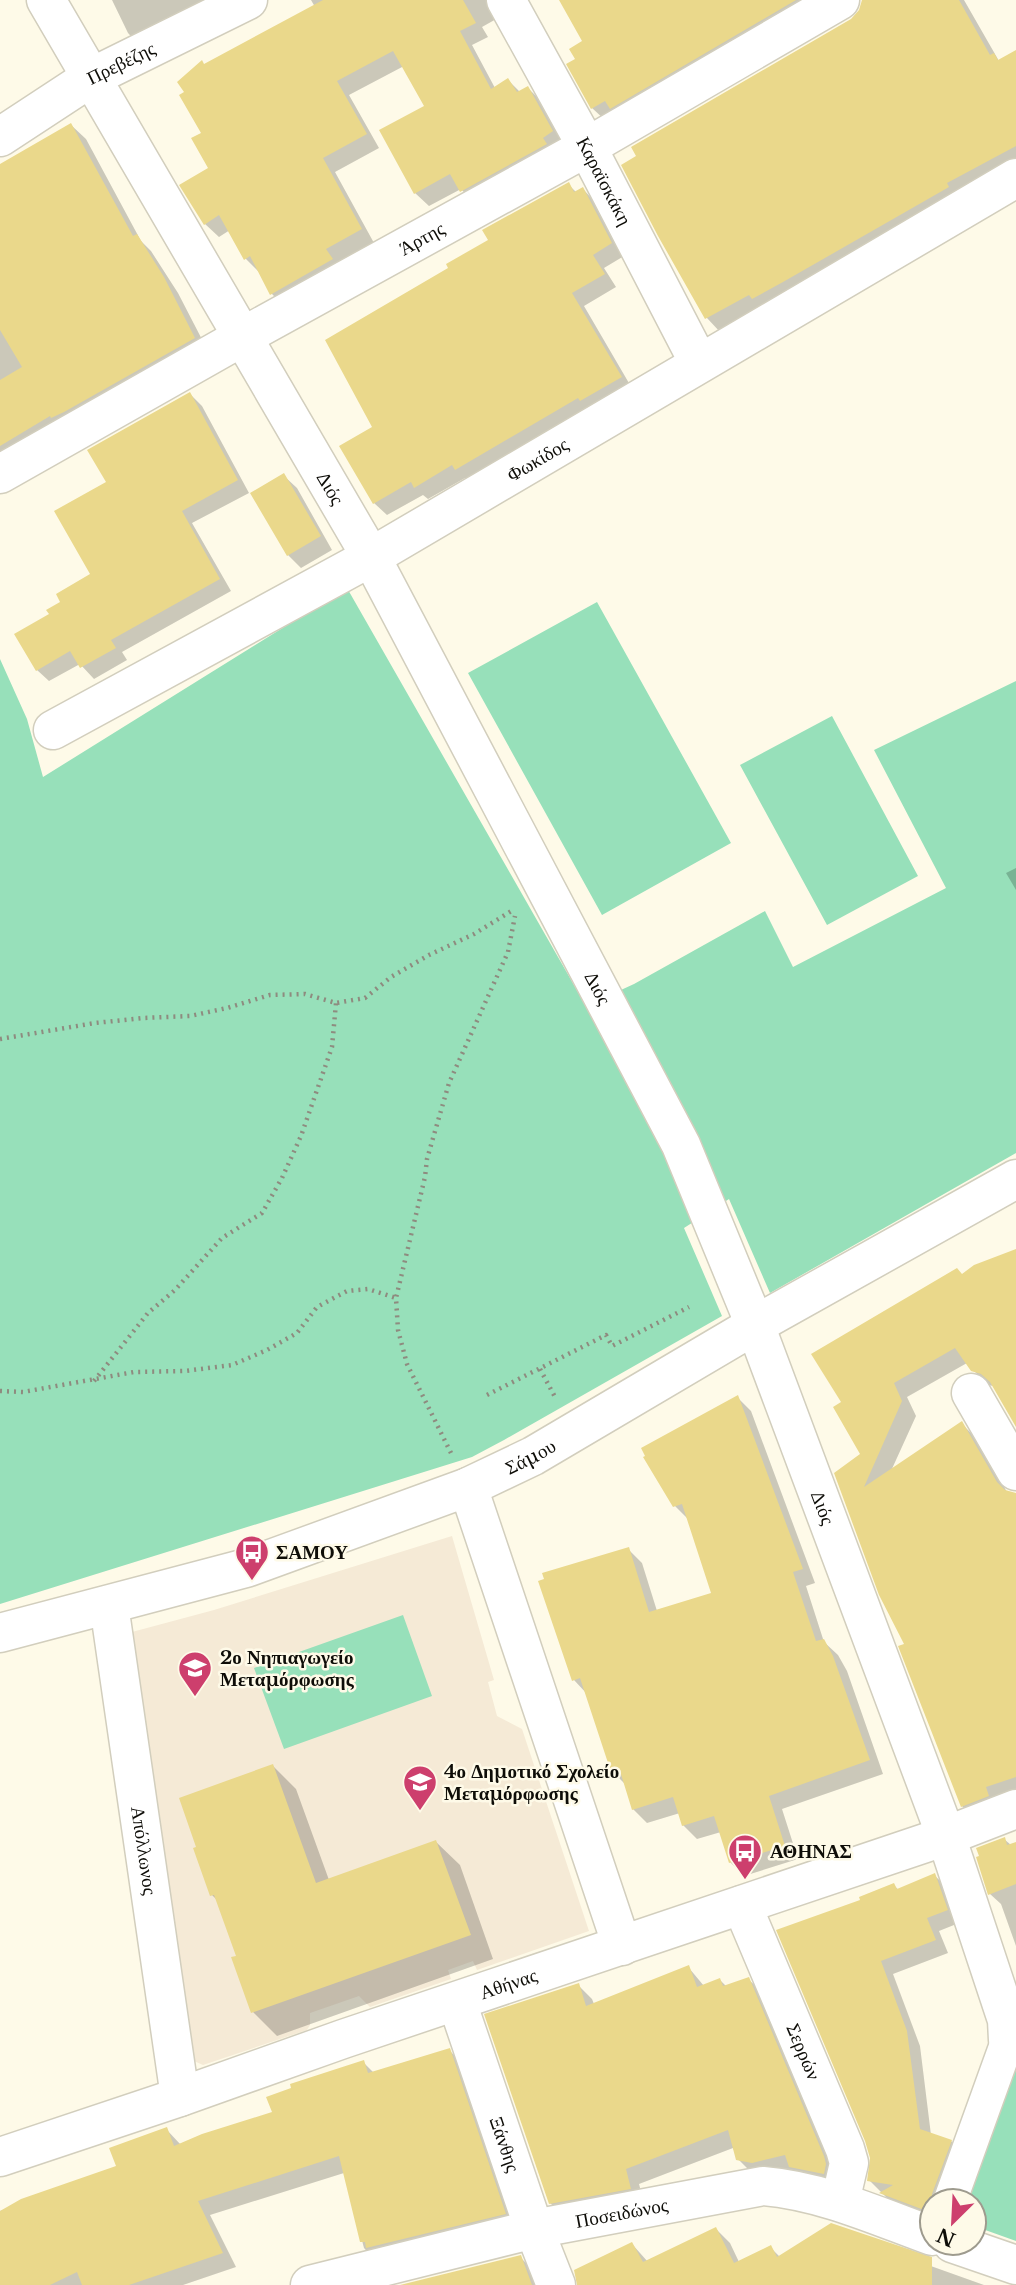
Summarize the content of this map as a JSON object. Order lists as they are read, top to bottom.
{
  "streets": {
    "street": [
      "Πρεβέζης",
      "Καραϊσκάκη",
      "Άρτης",
      "Φωκίδος",
      "Διός",
      "Σάμου",
      "Απόλλωνος",
      "Αθήνας",
      "Σερρών",
      "Ξάνθης",
      "Ποσειδώνος"
    ]
  },
  "crossings": [
    ["Πρεβέζης", "Διός"],
    ["Καραϊσκάκη", "Άρτης"],
    ["Καραϊσκάκη", "Φωκίδος"],
    ["Άρτης", "Διός"],
    ["Φωκίδος", "Διός"],
    ["Διός", "Σάμου"],
    ["Διός", "Αθήνας"],
    ["Σάμου", "Απόλλωνος"],
    ["Απόλλωνος", "Αθήνας"],
    ["Αθήνας", "Σερρών"],
    ["Αθήνας", "Ξάνθης"],
    ["Σερρών", "Ποσειδώνος"],
    ["Ξάνθης", "Ποσειδώνος"]
  ],
  "places": {
    "bus stop": ["ΣΑΜΟΥ", "ΑΘΗΝΑΣ"],
    "school or university": ["2ο Νηπιαγωγείο Μεταμόρφωσης", "4ο Δημοτικό Σχολείο Μεταμόρφωσης"]
  },
  "north": "bottom left"
}
